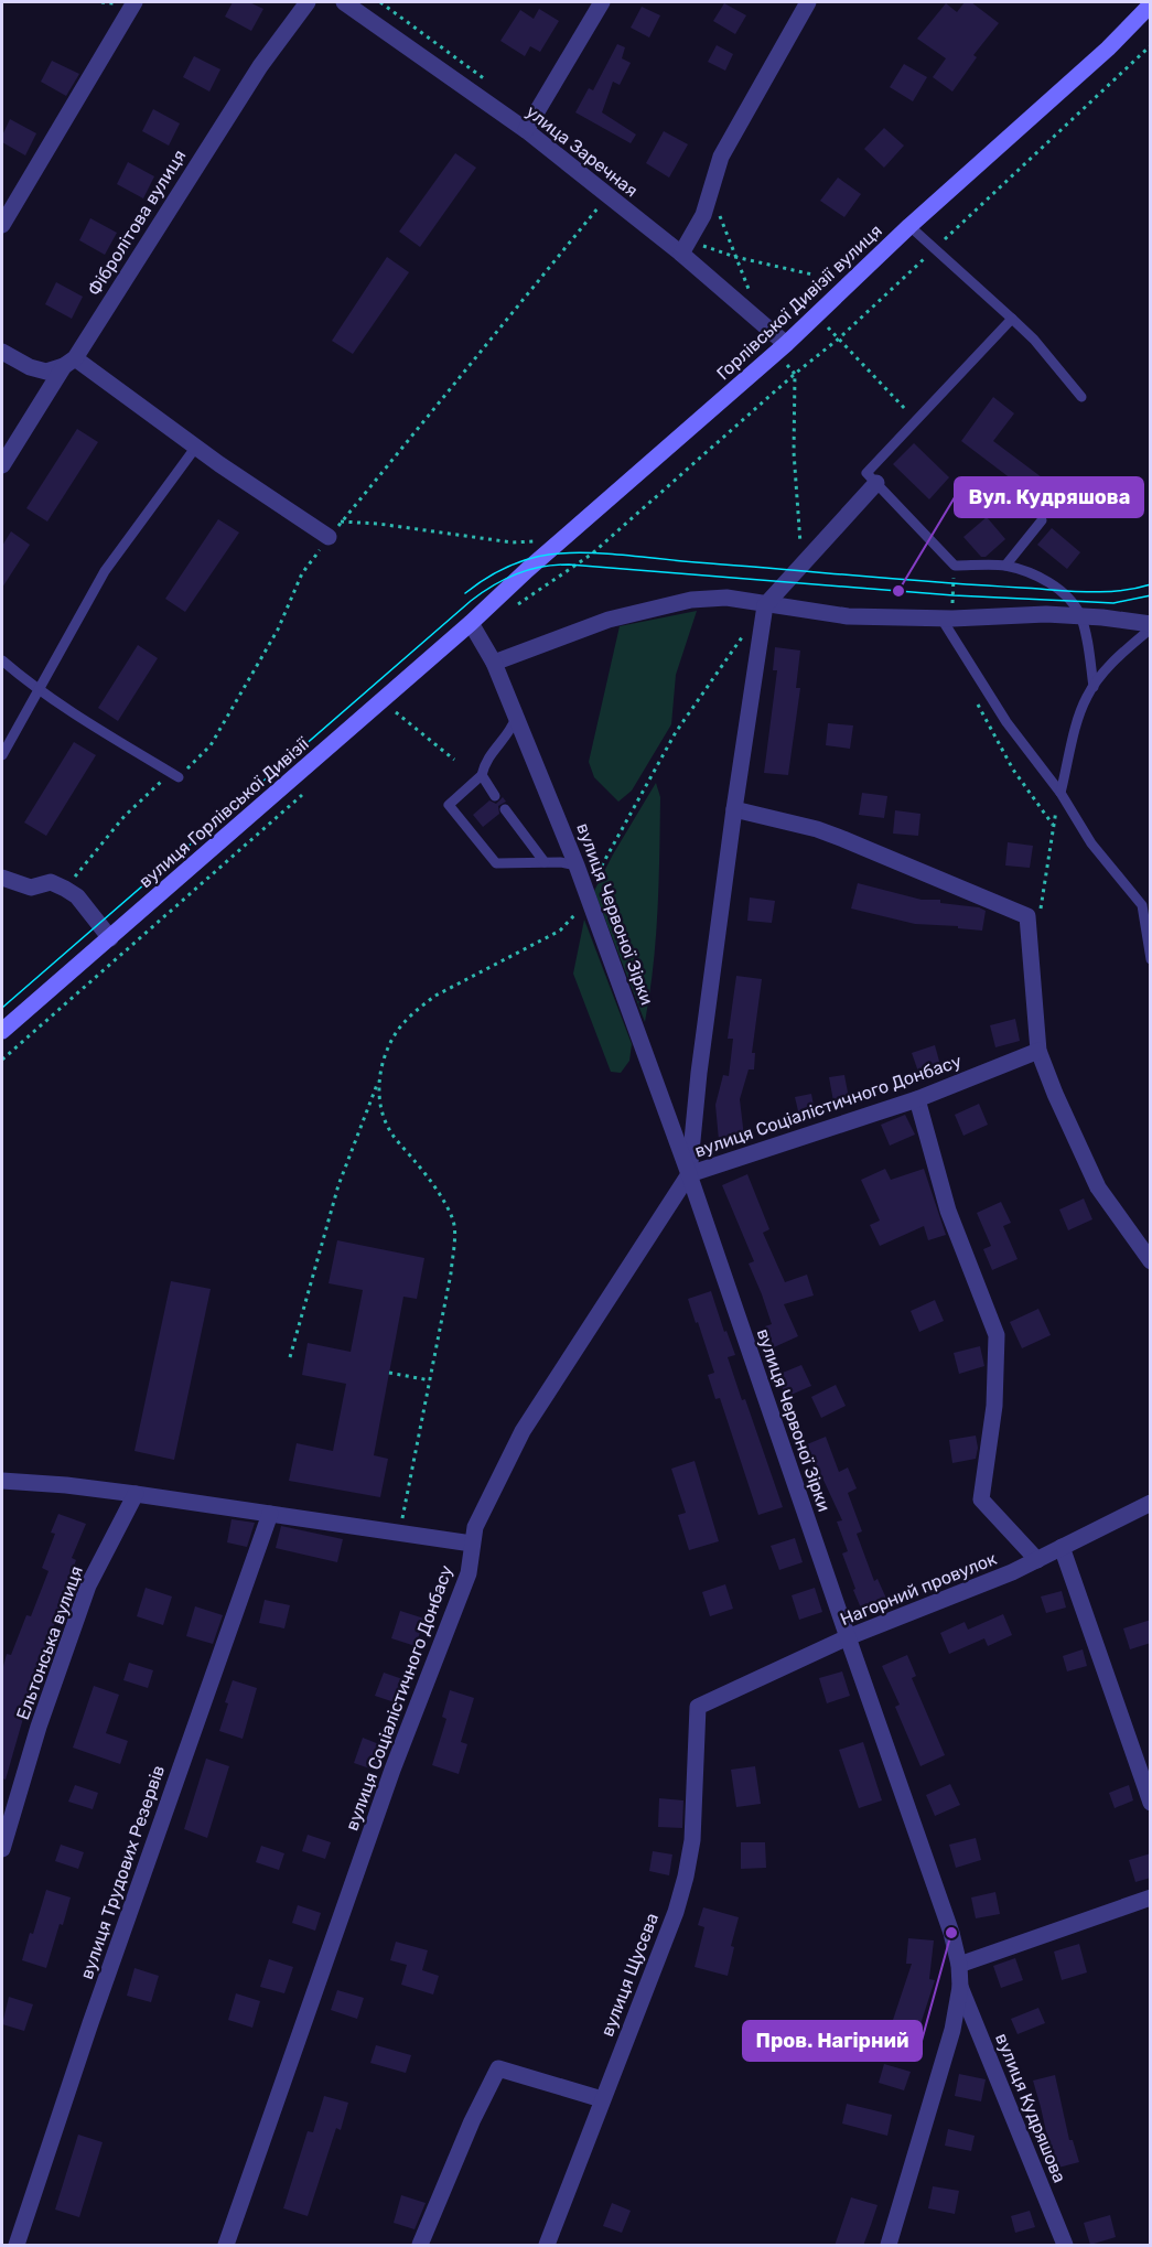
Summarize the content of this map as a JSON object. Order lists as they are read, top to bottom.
{
  "streets": {
    "main road": ["Горлівської Дивізії вулиця", "вулиця Горлівської Дивізії"],
    "street": [
      "улица Заречная",
      "Фібролітова вулиця",
      "вулиця Червоної Зірки",
      "вулиця Соціалістичного Донбасу",
      "Нагорний провулок",
      "Ельтонська вулиця",
      "вулиця Трудових Резервів",
      "вулиця Щусєва",
      "вулиця Кудряшова"
    ]
  },
  "crossings": [
    ["улица Заречная", "Горлівської Дивізії вулиця"],
    ["Горлівської Дивізії вулиця", "вулиця Горлівської Дивізії"],
    ["Горлівської Дивізії вулиця", "вулиця Червоної Зірки"],
    ["вулиця Горлівської Дивізії", "вулиця Червоної Зірки"],
    ["вулиця Червоної Зірки", "вулиця Соціалістичного Донбасу"],
    ["вулиця Червоної Зірки", "Нагорний провулок"],
    ["вулиця Червоної Зірки", "вулиця Кудряшова"],
    ["Нагорний провулок", "вулиця Щусєва"]
  ],
  "places": ["Вул. Кудряшова", "Пров. Нагірний"]
}
